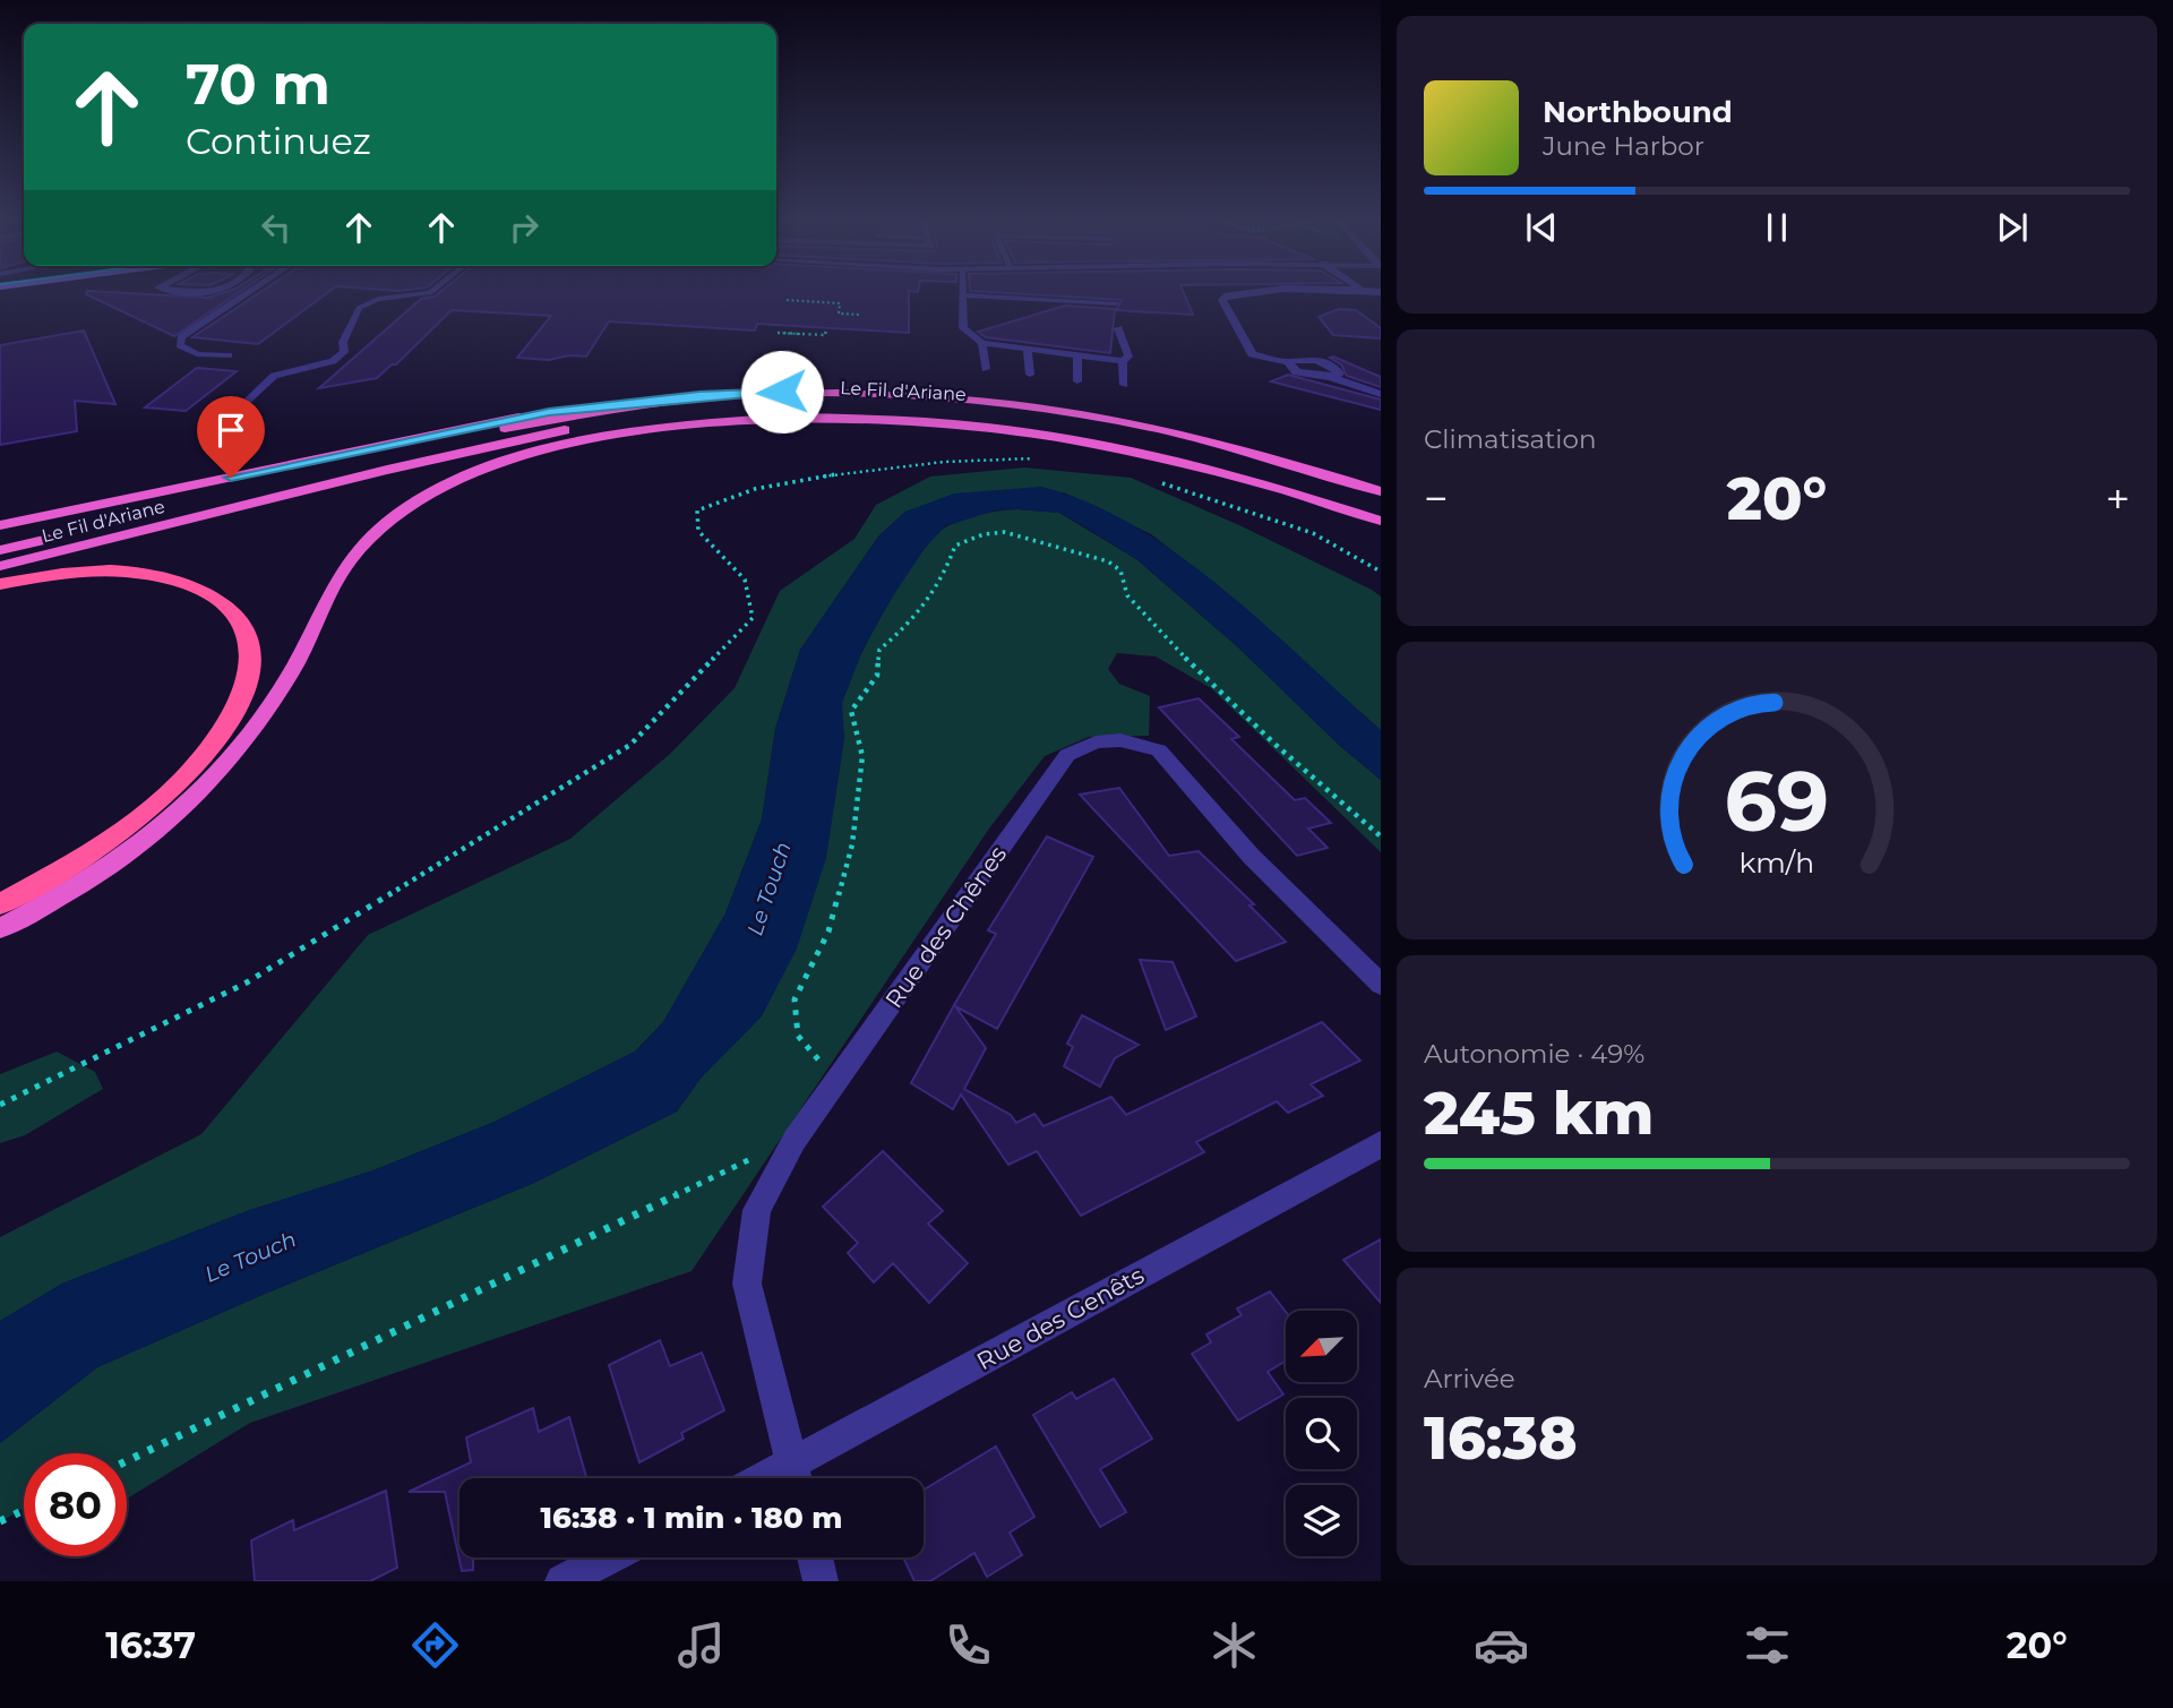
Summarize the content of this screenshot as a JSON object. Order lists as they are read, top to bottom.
{
  "streets": {
    "highway": ["Le Fil d'Ariane"],
    "street": ["Rue des Chênes", "Rue des Genêts"]
  },
  "crossings": [
    ["Rue des Chênes", "Rue des Genêts"]
  ],
  "water": ["Le Touch"],
  "north": "bottom left",
  "page": {
    "turn": ["70 m", "Continuez"],
    "song": ["Northbound", "June Harbor"],
    "tile": [
      "Climatisation",
      ["Autonomie · 49%", "245 km"],
      ["Arrivée", "16:38"]
    ],
    "heat": ["−", "20°", "+"],
    "limit": "80",
    "trip": "16:38 · 1 min · 180 m",
    "tabs": ["16:37", "20°"],
    "gauge": ["69", "km/h"]
  }
}
